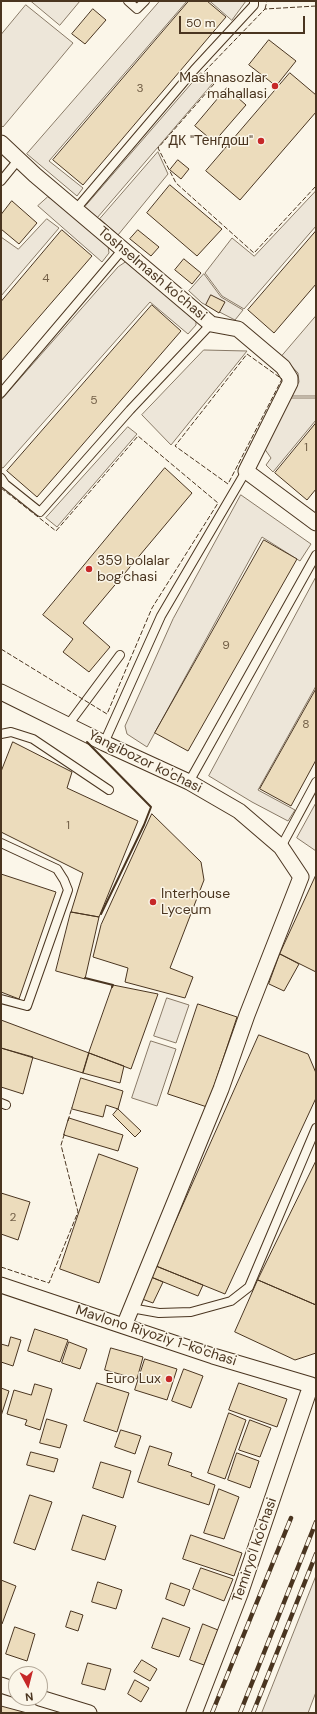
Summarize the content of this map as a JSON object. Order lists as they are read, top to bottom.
{
  "streets": {
    "street": [
      "Toshselmash ko'chasi",
      "Yangibozor ko'chasi",
      "Mavlono Riyoziy 1-ko'chasi",
      "Temiryo'l ko'chasi"
    ]
  },
  "crossings": [
    ["Mavlono Riyoziy 1-ko'chasi", "Temiryo'l ko'chasi"]
  ],
  "places": [
    "Mashnasozlar mahallasi",
    "ДК \"Тенгдош\"",
    "359 bolalar bog'chasi",
    "Interhouse Lyceum",
    "Euro Lux"
  ],
  "house_numbers": [
    "3",
    "4",
    "5",
    "1",
    "9",
    "8",
    "1",
    "2"
  ],
  "scale_bar": "50 m",
  "north": "bottom"
}
